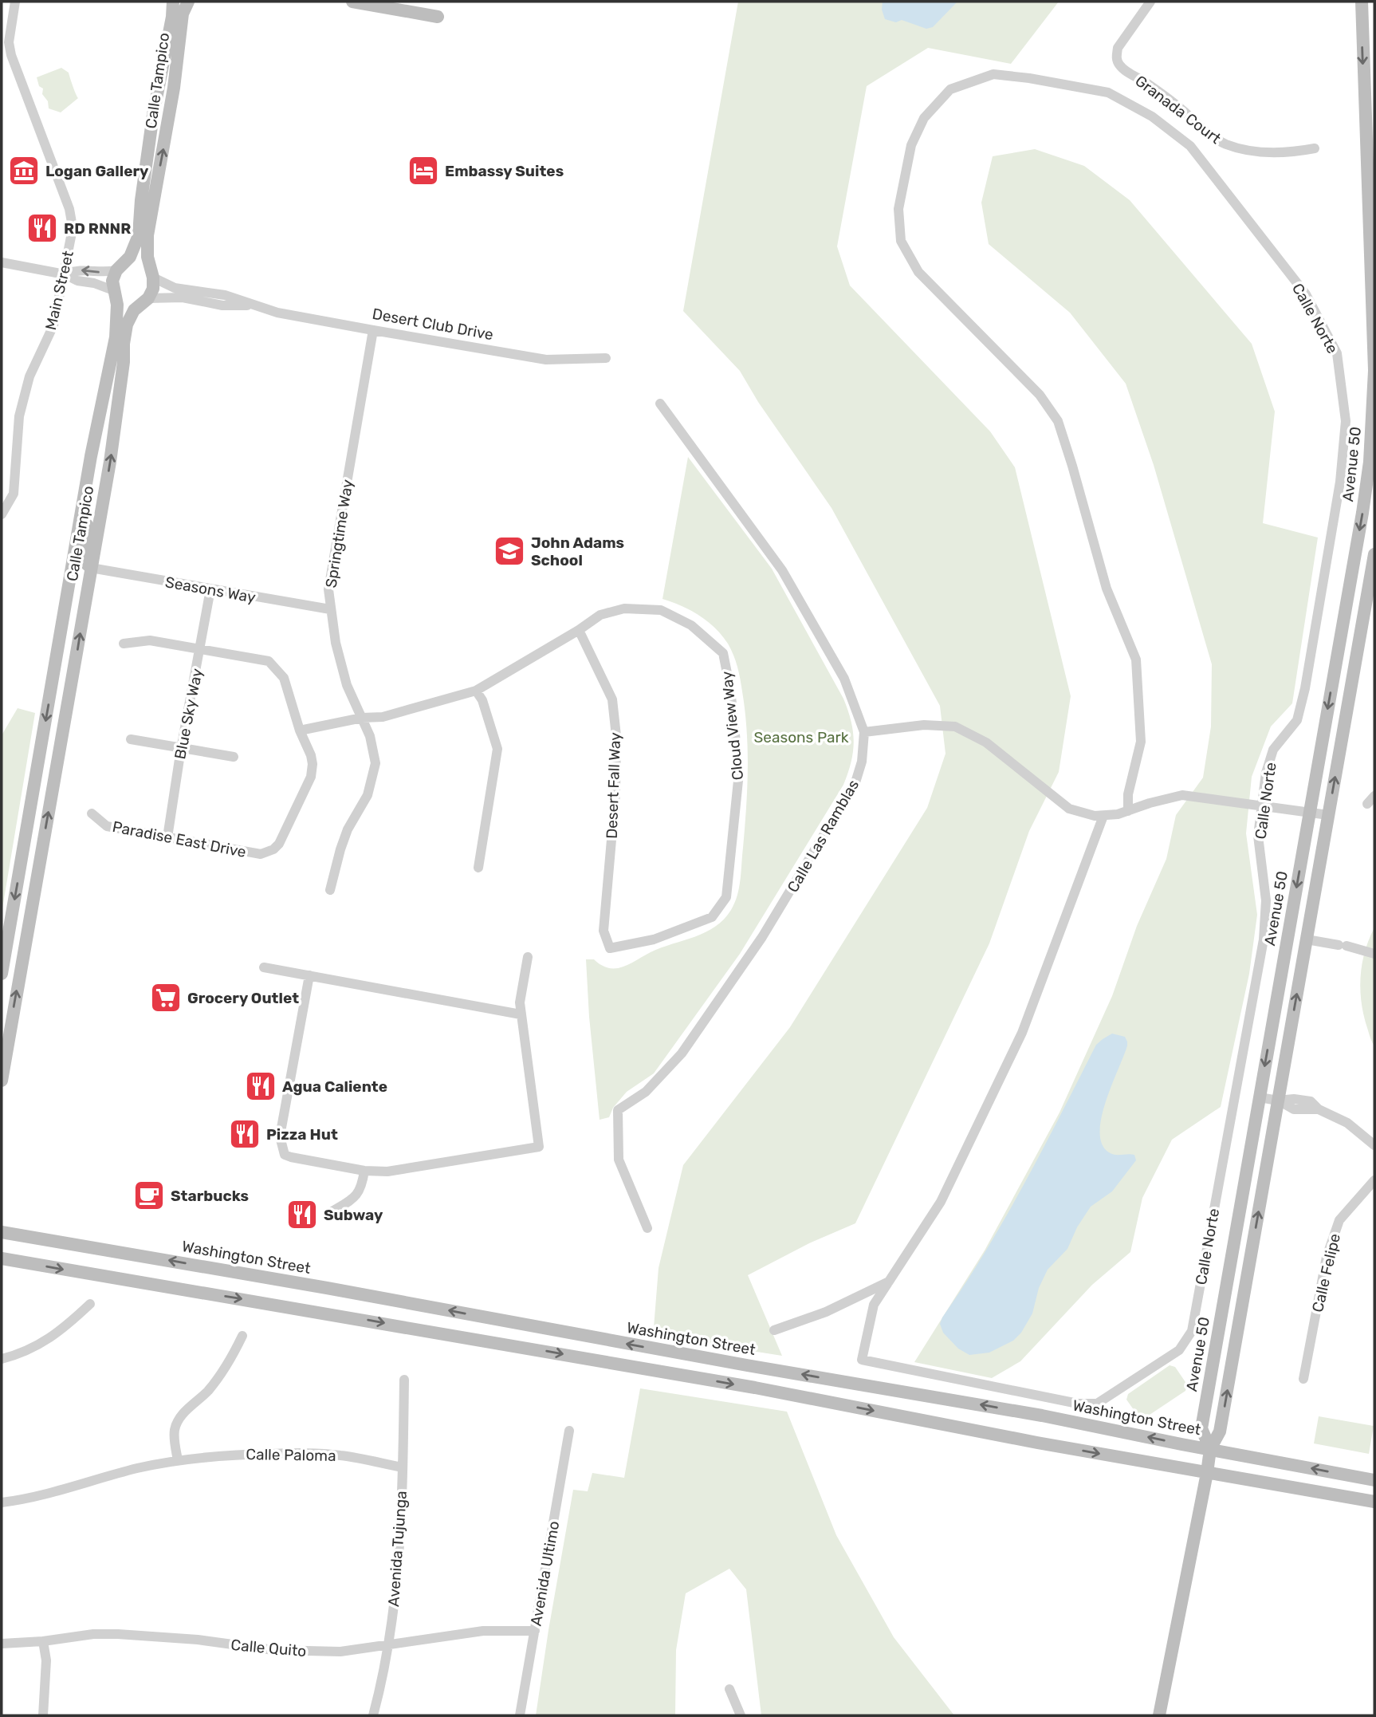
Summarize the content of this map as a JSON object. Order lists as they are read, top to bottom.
{
  "streets": {
    "main road": [
      "Calle Tampico",
      "Desert Club Drive",
      "Avenue 50",
      "Washington Street"
    ],
    "street": [
      "Granada Court",
      "Main Street",
      "Calle Norte",
      "Springtime Way",
      "Seasons Way",
      "Blue Sky Way",
      "Cloud View Way",
      "Desert Fall Way",
      "Calle Las Ramblas",
      "Paradise East Drive",
      "Calle Felipe",
      "Calle Paloma",
      "Avenida Tujunga",
      "Avenida Ultimo",
      "Calle Quito"
    ]
  },
  "crossings": [
    ["Calle Tampico", "Desert Club Drive"],
    ["Calle Tampico", "Seasons Way"],
    ["Main Street", "Desert Club Drive"],
    ["Desert Club Drive", "Springtime Way"],
    ["Avenue 50", "Washington Street"],
    ["Springtime Way", "Seasons Way"],
    ["Springtime Way", "Cloud View Way"],
    ["Seasons Way", "Blue Sky Way"],
    ["Blue Sky Way", "Paradise East Drive"],
    ["Cloud View Way", "Desert Fall Way"],
    ["Cloud View Way", "Paradise East Drive"],
    ["Calle Paloma", "Avenida Tujunga"],
    ["Avenida Tujunga", "Calle Quito"],
    ["Avenida Ultimo", "Calle Quito"]
  ],
  "parks": ["Seasons Park"],
  "places": {
    "museum": ["Logan Gallery"],
    "hotel": ["Embassy Suites"],
    "restaurant": [
      "RD RNNR",
      "Agua Caliente",
      "Pizza Hut",
      "Subway"
    ],
    "school or university": ["John Adams School"],
    "supermarket": ["Grocery Outlet"],
    "cafe": ["Starbucks"]
  }
}
